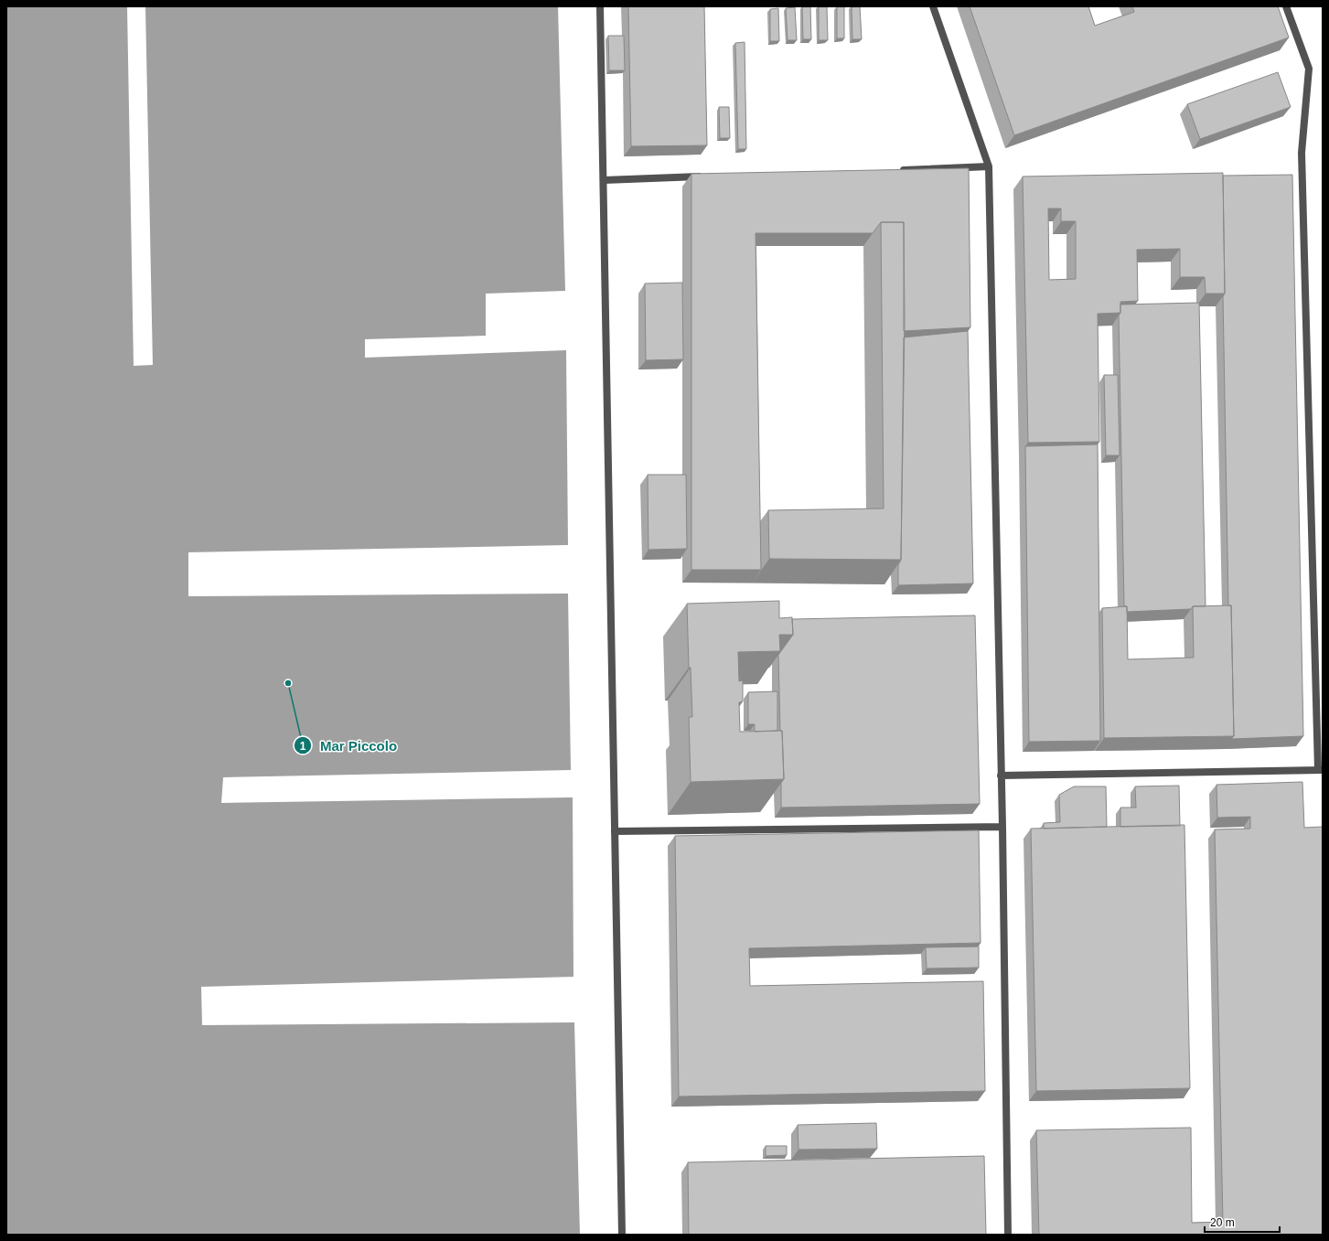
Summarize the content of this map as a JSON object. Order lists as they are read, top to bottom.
{
  "places": ["Mar Piccolo"],
  "scale_bar": "20 m"
}
